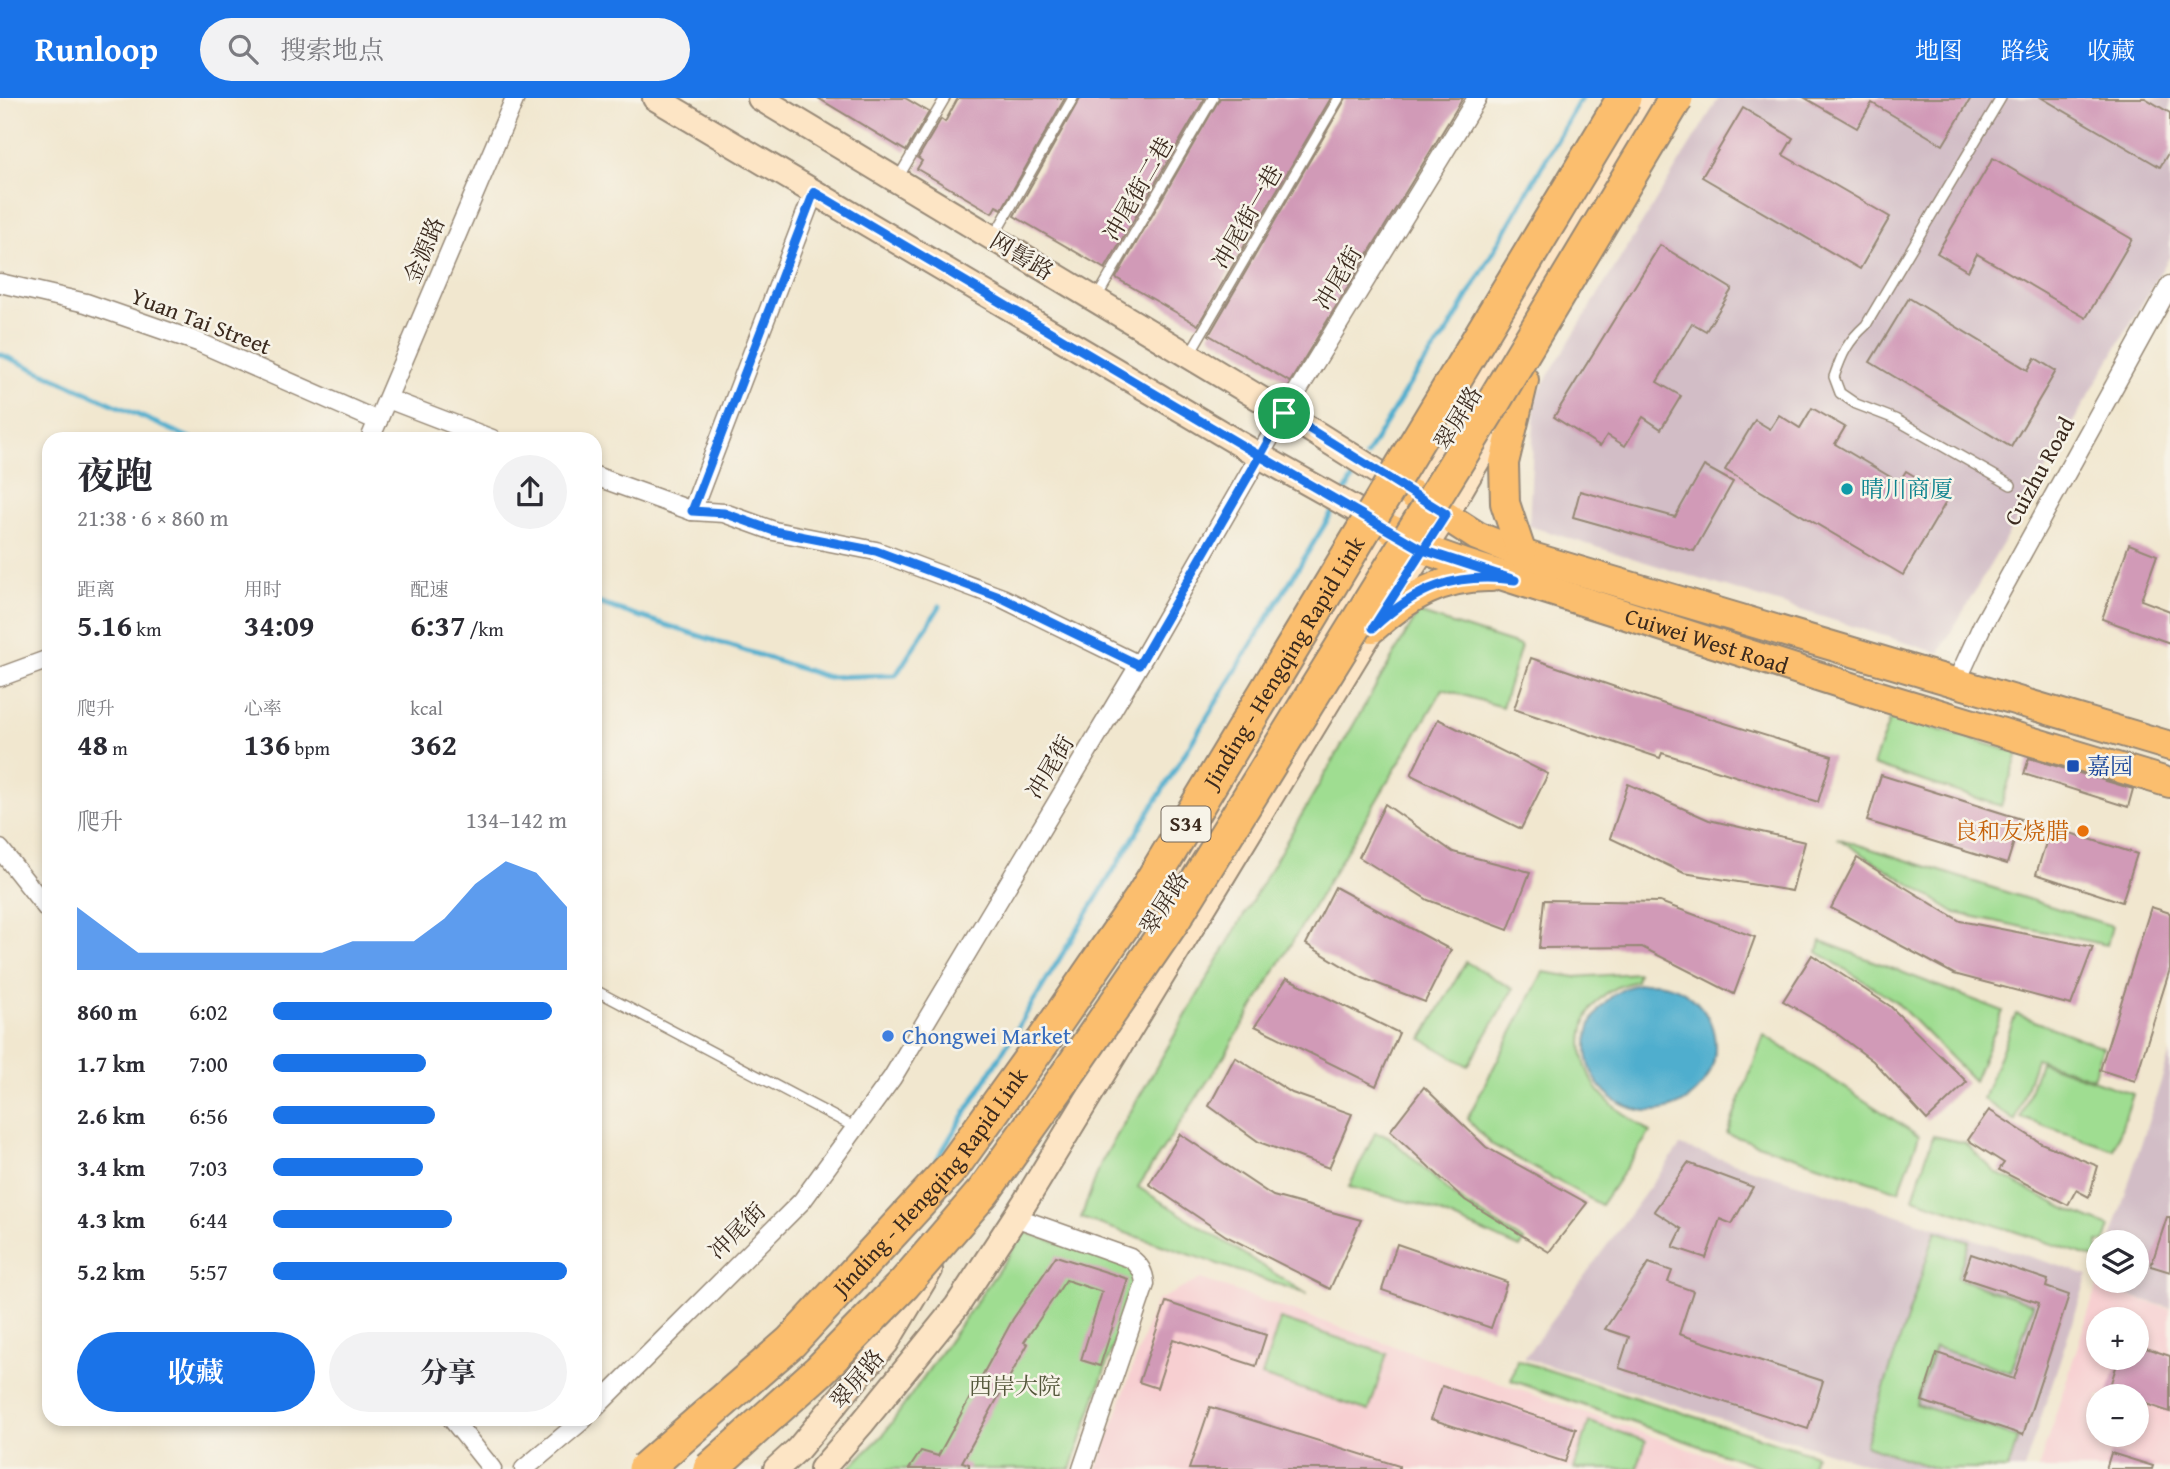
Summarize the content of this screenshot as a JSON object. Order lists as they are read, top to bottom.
{
  "streets": {
    "highway": ["Jinding - Hengqing Rapid Link", "S34"],
    "main road": ["网髻路", "翠屏路", "Cuiwei West Road"],
    "street": [
      "金源路",
      "冲尾街",
      "Yuan Tai Street",
      "Cuizhu Road"
    ],
    "lane": ["冲尾街二巷", "冲尾街一巷"]
  },
  "crossings": [
    ["冲尾街二巷", "网髻路"],
    ["冲尾街一巷", "网髻路"],
    ["金源路", "Yuan Tai Street"],
    ["网髻路", "冲尾街"],
    ["网髻路", "Cuiwei West Road"],
    ["冲尾街", "Cuiwei West Road"],
    ["翠屏路", "Cuiwei West Road"],
    ["Cuizhu Road", "Cuiwei West Road"]
  ],
  "parks": ["西岸大院"],
  "places": {
    "other": ["晴川商厦", "良和友烧腊", "Chongwei Market"],
    "transit": ["嘉园"]
  },
  "page": {
    "header": "Runloop",
    "search": "搜索地点",
    "nav": ["地图", "路线", "收藏"],
    "heading": ["夜跑", "21:38 · 6 × 860 m"],
    "stats": [
      ["距离", "5.16 km"],
      ["用时", "34:09"],
      ["配速", "6:37 /km"],
      ["爬升", "48 m"],
      ["心率", "136 bpm"],
      ["kcal", "362"]
    ],
    "chart": ["爬升", "134–142 m"],
    "list": [
      {
        "name": "860 m",
        "note": "6:02"
      },
      {
        "name": "1.7 km",
        "note": "7:00"
      },
      {
        "name": "2.6 km",
        "note": "6:56"
      },
      {
        "name": "3.4 km",
        "note": "7:03"
      },
      {
        "name": "4.3 km",
        "note": "6:44"
      },
      {
        "name": "5.2 km",
        "note": "5:57"
      }
    ],
    "map_buttons": ["+", "−"],
    "buttons": ["收藏", "分享"]
  }
}
